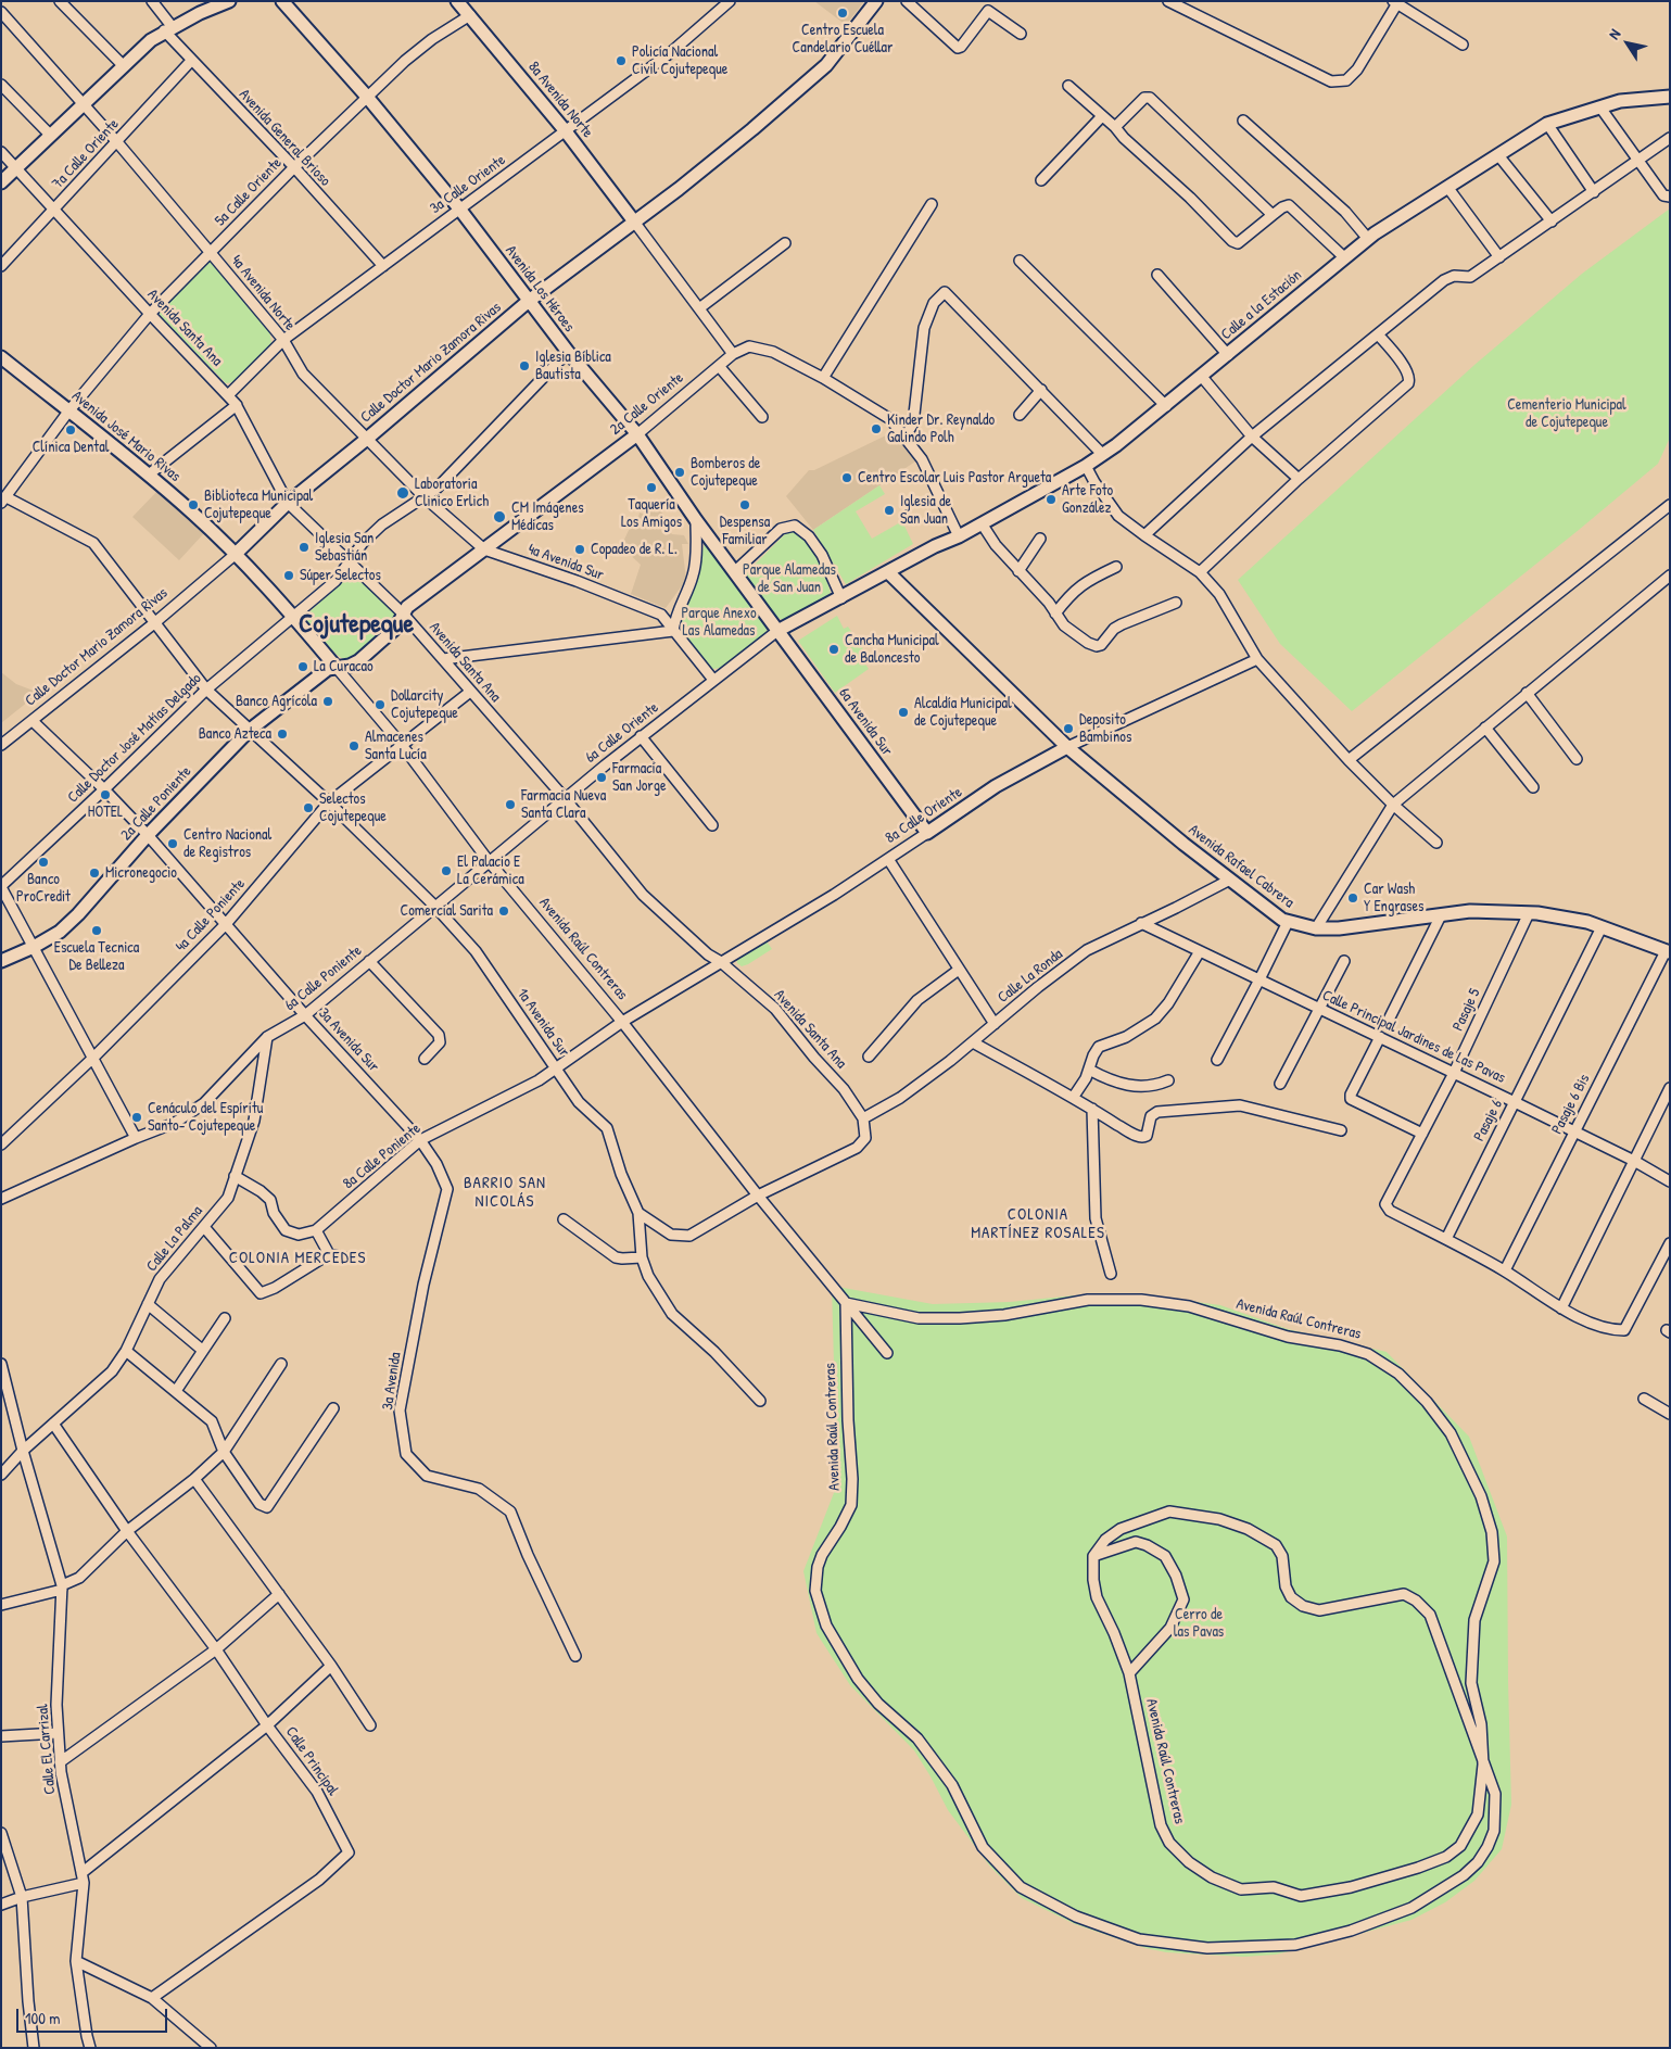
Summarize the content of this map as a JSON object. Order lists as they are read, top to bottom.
{
  "streets": {
    "street": [
      "8a Avenida Norte",
      "Avenida General Brioso",
      "7a Calle Oriente",
      "3a Calle Oriente",
      "5a Calle Oriente",
      "Avenida Los Héroes",
      "4a Avenida Norte",
      "Calle a la Estación",
      "Avenida Santa Ana",
      "Calle Doctor Mario Zamora Rivas",
      "2a Calle Oriente",
      "Avenida José Mario Rivas",
      "4a Avenida Sur",
      "6a Avenida Sur",
      "6a Calle Oriente",
      "Calle Doctor José Matías Delgado",
      "2a Calle Poniente",
      "8a Calle Oriente",
      "Avenida Rafael Cabrera",
      "4a Calle Poniente",
      "Avenida Raúl Contreras",
      "Calle La Ronda",
      "6a Calle Poniente",
      "Pasaje 5",
      "1a Avenida Sur",
      "Calle Principal Jardines de Las Pavas",
      "3a Avenida Sur",
      "Pasaje 6 Bis",
      "Pasaje 6",
      "8a Calle Poniente",
      "Calle La Palma",
      "3a Avenida",
      "Calle El Carrizal",
      "Calle Principal"
    ]
  },
  "crossings": [
    ["8a Avenida Norte", "3a Calle Oriente"],
    ["8a Avenida Norte", "5a Calle Oriente"],
    ["8a Avenida Norte", "Calle Doctor Mario Zamora Rivas"],
    ["Avenida General Brioso", "7a Calle Oriente"],
    ["Avenida General Brioso", "3a Calle Oriente"],
    ["Avenida General Brioso", "5a Calle Oriente"],
    ["7a Calle Oriente", "4a Avenida Norte"],
    ["7a Calle Oriente", "Avenida Santa Ana"],
    ["3a Calle Oriente", "Avenida Los Héroes"],
    ["3a Calle Oriente", "4a Avenida Norte"],
    ["3a Calle Oriente", "Avenida Santa Ana"],
    ["5a Calle Oriente", "Avenida Los Héroes"],
    ["5a Calle Oriente", "4a Avenida Norte"],
    ["5a Calle Oriente", "Avenida Santa Ana"],
    ["5a Calle Oriente", "Avenida José Mario Rivas"],
    ["5a Calle Oriente", "1a Avenida Sur"],
    ["Avenida Los Héroes", "Calle a la Estación"],
    ["Avenida Los Héroes", "Calle Doctor Mario Zamora Rivas"],
    ["Avenida Los Héroes", "2a Calle Oriente"],
    ["Avenida Los Héroes", "6a Avenida Sur"],
    ["Avenida Los Héroes", "6a Calle Oriente"],
    ["Avenida Los Héroes", "Calle Doctor José Matías Delgado"],
    ["4a Avenida Norte", "Calle Doctor Mario Zamora Rivas"],
    ["4a Avenida Norte", "4a Avenida Sur"],
    ["4a Avenida Norte", "Calle Doctor José Matías Delgado"],
    ["Calle a la Estación", "2a Calle Oriente"],
    ["Calle a la Estación", "6a Avenida Sur"],
    ["Calle a la Estación", "6a Calle Oriente"],
    ["Calle a la Estación", "Avenida Rafael Cabrera"],
    ["Avenida Santa Ana", "Calle Doctor Mario Zamora Rivas"],
    ["Avenida Santa Ana", "2a Calle Oriente"],
    ["Avenida Santa Ana", "6a Calle Oriente"],
    ["Avenida Santa Ana", "Calle Doctor José Matías Delgado"],
    ["Avenida Santa Ana", "8a Calle Oriente"],
    ["Avenida Santa Ana", "4a Calle Poniente"],
    ["Avenida Santa Ana", "Calle La Ronda"],
    ["Calle Doctor Mario Zamora Rivas", "Avenida José Mario Rivas"],
    ["Calle Doctor Mario Zamora Rivas", "1a Avenida Sur"],
    ["Calle Doctor Mario Zamora Rivas", "3a Avenida Sur"],
    ["2a Calle Oriente", "4a Avenida Sur"],
    ["2a Calle Oriente", "2a Calle Poniente"],
    ["2a Calle Oriente", "Avenida Raúl Contreras"],
    ["Avenida José Mario Rivas", "Calle Doctor José Matías Delgado"],
    ["Avenida José Mario Rivas", "Avenida Raúl Contreras"],
    ["4a Avenida Sur", "6a Calle Oriente"],
    ["4a Avenida Sur", "Calle Doctor José Matías Delgado"],
    ["6a Avenida Sur", "6a Calle Oriente"],
    ["6a Avenida Sur", "8a Calle Oriente"],
    ["6a Calle Oriente", "Avenida Raúl Contreras"],
    ["6a Calle Oriente", "6a Calle Poniente"],
    ["Calle Doctor José Matías Delgado", "Avenida Raúl Contreras"],
    ["Calle Doctor José Matías Delgado", "1a Avenida Sur"],
    ["Calle Doctor José Matías Delgado", "3a Avenida Sur"],
    ["2a Calle Poniente", "Avenida Raúl Contreras"],
    ["2a Calle Poniente", "1a Avenida Sur"],
    ["2a Calle Poniente", "3a Avenida Sur"],
    ["8a Calle Oriente", "Avenida Rafael Cabrera"],
    ["8a Calle Oriente", "Avenida Raúl Contreras"],
    ["8a Calle Oriente", "8a Calle Poniente"],
    ["Avenida Rafael Cabrera", "Calle La Ronda"],
    ["Avenida Rafael Cabrera", "Pasaje 5"],
    ["Avenida Rafael Cabrera", "Pasaje 6 Bis"],
    ["Avenida Rafael Cabrera", "Pasaje 6"],
    ["4a Calle Poniente", "Avenida Raúl Contreras"],
    ["4a Calle Poniente", "1a Avenida Sur"],
    ["4a Calle Poniente", "3a Avenida Sur"],
    ["Avenida Raúl Contreras", "6a Calle Poniente"],
    ["Avenida Raúl Contreras", "8a Calle Poniente"],
    ["Calle La Ronda", "Calle Principal Jardines de Las Pavas"],
    ["6a Calle Poniente", "1a Avenida Sur"],
    ["6a Calle Poniente", "3a Avenida Sur"],
    ["6a Calle Poniente", "Calle La Palma"],
    ["Pasaje 5", "Calle Principal Jardines de Las Pavas"],
    ["Pasaje 5", "Pasaje 6"],
    ["1a Avenida Sur", "8a Calle Poniente"],
    ["Calle Principal Jardines de Las Pavas", "Pasaje 6 Bis"],
    ["Calle Principal Jardines de Las Pavas", "Pasaje 6"],
    ["3a Avenida Sur", "8a Calle Poniente"],
    ["3a Avenida Sur", "3a Avenida"],
    ["8a Calle Poniente", "3a Avenida"],
    ["Calle La Palma", "Calle El Carrizal"],
    ["Calle La Palma", "Calle Principal"]
  ],
  "districts": [
    "Cojutepeque",
    "BARRIO SAN NICOLÁS",
    "COLONIA MARTÍNEZ ROSALES",
    "COLONIA MERCEDES"
  ],
  "parks": [
    "Cementerio Municipal de Cojutepeque",
    "Parque Alamedas de San Juan",
    "Parque Anexo Las Alamedas",
    "Cerro de las Pavas"
  ],
  "places": [
    "Centro Escuela Candelario Cuéllar",
    "Policía Nacional Civil Cojutepeque",
    "Iglesia Bíblica Bautista",
    "Kinder Dr. Reynaldo Galindo Polh",
    "Clínica Dental",
    "Bomberos de Cojutepeque",
    "Centro Escolar Luis Pastor Argueta",
    "Taquería Los Amigos",
    "Laboratoria Clinico Erlich",
    "Arte Foto González",
    "Biblioteca Municipal Cojutepeque",
    "Despensa Familiar",
    "Iglesia de San Juan",
    "CM Imágenes Médicas",
    "Iglesia San Sebastián",
    "Copadeo de R. L.",
    "Súper Selectos",
    "Cancha Municipal de Baloncesto",
    "La Curacao",
    "Banco Agrícola",
    "Dollarcity Cojutepeque",
    "Alcaldía Municipal de Cojutepeque",
    "Deposito Bambinos",
    "Banco Azteca",
    "Almacenes Santa Lucía",
    "Farmacia San Jorge",
    "HOTEL",
    "Farmacia Nueva Santa Clara",
    "Selectos Cojutepeque",
    "Centro Nacional de Registros",
    "Banco ProCredit",
    "El Palacio E La Cerámica",
    "Micronegocio",
    "Car Wash Y Engrases",
    "Comercial Sarita",
    "Escuela Tecnica De Belleza",
    "Cenáculo del Espíritu Santo- Cojutepeque"
  ],
  "scale_bar": "100 m",
  "north": "top left"
}
